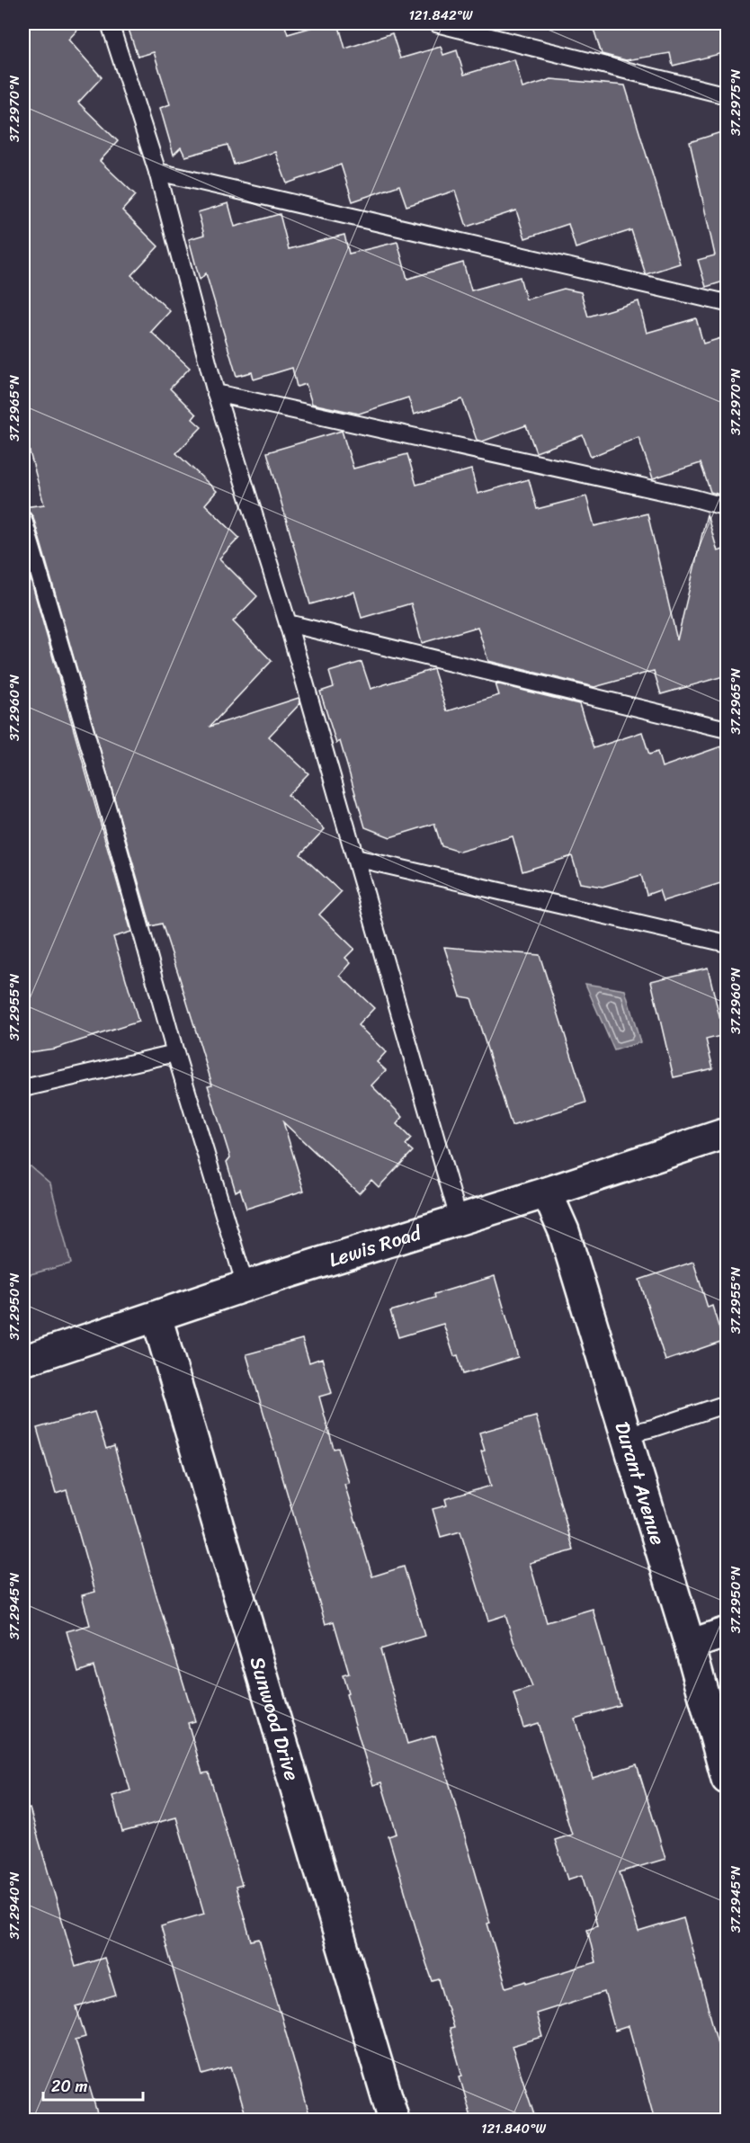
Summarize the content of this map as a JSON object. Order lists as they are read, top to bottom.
{
  "streets": {
    "street": ["Lewis Road", "Durant Avenue", "Sunwood Drive"]
  },
  "crossings": [
    ["Lewis Road", "Durant Avenue"],
    ["Lewis Road", "Sunwood Drive"]
  ],
  "scale_bar": "20 m",
  "coordinates": [
    "121.842°W",
    "37.2975°N",
    "37.2970°N",
    "37.2965°N",
    "37.2960°N",
    "37.2955°N",
    "37.2950°N",
    "37.2945°N",
    "37.2940°N",
    "121.840°W"
  ]
}
